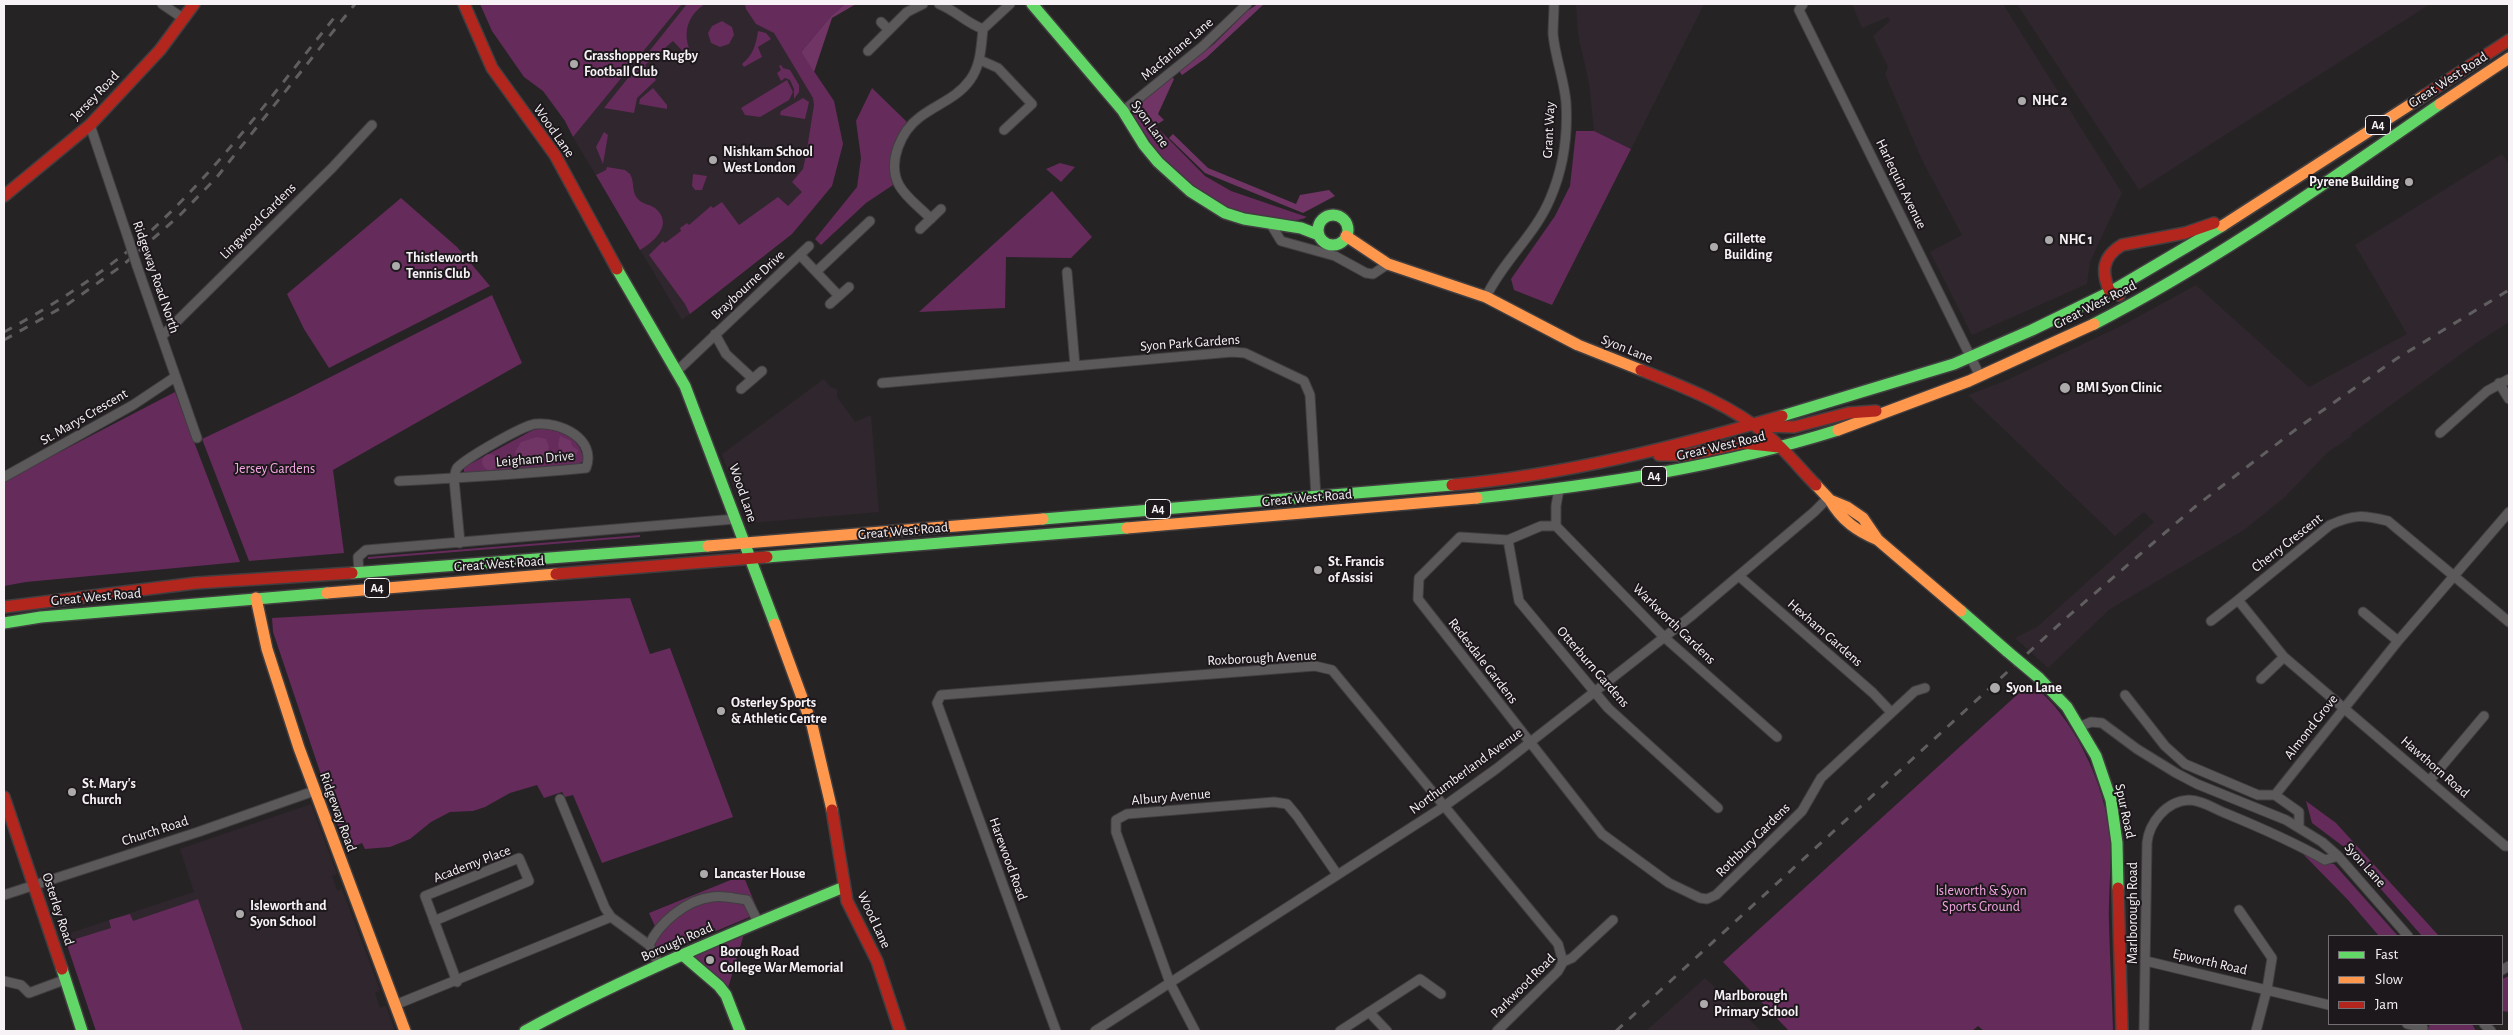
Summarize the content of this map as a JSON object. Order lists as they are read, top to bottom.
{
  "streets": {
    "main road": [
      "Great West Road",
      "Jersey Road",
      "Syon Lane",
      "A4",
      "Wood Lane",
      "Spur Road",
      "Ridgeway Road",
      "Osterley Road",
      "Borough Road"
    ],
    "street": [
      "Macfarlane Lane",
      "Grant Way",
      "Harlequin Avenue",
      "Lingwood Gardens",
      "Ridgeway Road North",
      "Braybourne Drive",
      "Syon Park Gardens",
      "St. Marys Crescent",
      "Leigham Drive",
      "Cherry Crescent",
      "Warkworth Gardens",
      "Hexham Gardens",
      "Roxborough Avenue",
      "Redesdale Gardens",
      "Otterburn Gardens",
      "Almond Grove",
      "Hawthorn Road",
      "Northumberland Avenue",
      "Albury Avenue",
      "Church Road",
      "Rothbury Gardens",
      "Harewood Road",
      "Academy Place",
      "Marlborough Road",
      "Epworth Road",
      "Parkwood Road"
    ]
  },
  "crossings": [
    ["Macfarlane Lane", "Syon Lane"],
    ["Great West Road", "Syon Lane"],
    ["Great West Road", "A4"],
    ["Great West Road", "Wood Lane"],
    ["Great West Road", "Harlequin Avenue"],
    ["Great West Road", "Syon Park Gardens"],
    ["Great West Road", "Ridgeway Road"],
    ["Jersey Road", "Ridgeway Road North"],
    ["Syon Lane", "A4"],
    ["Syon Lane", "Grant Way"],
    ["Syon Lane", "Northumberland Avenue"],
    ["Syon Lane", "Spur Road"],
    ["Syon Lane", "Marlborough Road"],
    ["Wood Lane", "Braybourne Drive"],
    ["Wood Lane", "Borough Road"],
    ["Lingwood Gardens", "Ridgeway Road North"],
    ["Ridgeway Road North", "St. Marys Crescent"],
    ["Cherry Crescent", "Almond Grove"],
    ["Warkworth Gardens", "Redesdale Gardens"],
    ["Warkworth Gardens", "Northumberland Avenue"],
    ["Hexham Gardens", "Northumberland Avenue"],
    ["Hexham Gardens", "Rothbury Gardens"],
    ["Roxborough Avenue", "Northumberland Avenue"],
    ["Roxborough Avenue", "Harewood Road"],
    ["Roxborough Avenue", "Parkwood Road"],
    ["Redesdale Gardens", "Otterburn Gardens"],
    ["Redesdale Gardens", "Northumberland Avenue"],
    ["Redesdale Gardens", "Rothbury Gardens"],
    ["Otterburn Gardens", "Northumberland Avenue"],
    ["Almond Grove", "Hawthorn Road"],
    ["Northumberland Avenue", "Albury Avenue"],
    ["Ridgeway Road", "Church Road"],
    ["Church Road", "Osterley Road"],
    ["Marlborough Road", "Epworth Road"]
  ],
  "parks": ["Jersey Gardens", "Isleworth & Syon Sports Ground"],
  "places": [
    "Grasshoppers Rugby Football Club",
    "NHC 2",
    "Nishkam School West London",
    "Pyrene Building",
    "NHC 1",
    "Gillette Building",
    "Thistleworth Tennis Club",
    "BMI Syon Clinic",
    "St. Francis of Assisi",
    "Syon Lane",
    "Osterley Sports & Athletic Centre",
    "St. Mary's Church",
    "Lancaster House",
    "Isleworth and Syon School",
    "Borough Road College War Memorial",
    "Marlborough Primary School"
  ],
  "legend": ["Fast", "Slow", "Jam"]
}
